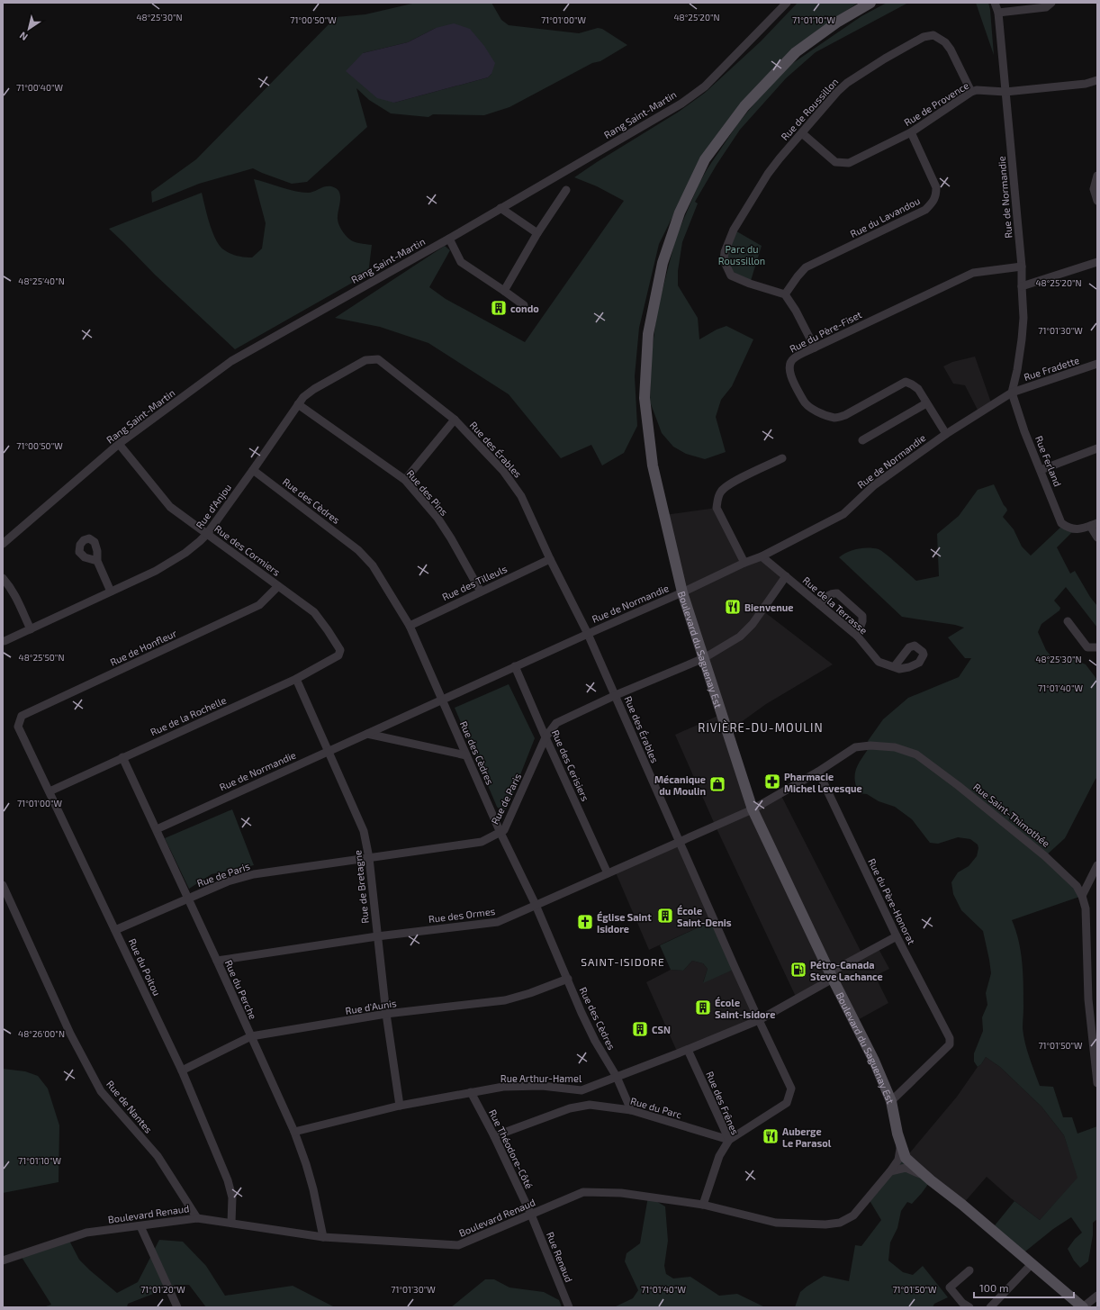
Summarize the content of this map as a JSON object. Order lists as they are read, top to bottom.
{
  "streets": {
    "main road": ["Boulevard du Saguenay Est"],
    "street": [
      "Rue de Provence",
      "Rue de Roussillon",
      "Rang Saint-Martin",
      "Rue de Normandie",
      "Rue du Lavandou",
      "Rue du Père-Fiset",
      "Rue Fradette",
      "Rue des Érables",
      "Rue Ferland",
      "Rue des Pins",
      "Rue des Cèdres",
      "Rue d'Anjou",
      "Rue des Cormiers",
      "Rue des Tilleuls",
      "Rue de la Terrasse",
      "Rue de Honfleur",
      "Rue de la Rochelle",
      "Rue des Cerisiers",
      "Rue de Paris",
      "Rue Saint-Thimothée",
      "Rue de Bretagne",
      "Rue du Père-Honorat",
      "Rue des Ormes",
      "Rue du Poitou",
      "Rue du Perche",
      "Rue d'Aunis",
      "Rue Arthur-Hamel",
      "Rue des Frênes",
      "Rue de Nantes",
      "Rue du Parc",
      "Rue Théodore-Côté",
      "Boulevard Renaud",
      "Rue Renaud"
    ]
  },
  "crossings": [
    ["Rue de Provence", "Rue de Roussillon"],
    ["Rue de Provence", "Rue de Normandie"],
    ["Rue de Provence", "Rue du Lavandou"],
    ["Rue de Roussillon", "Rue du Lavandou"],
    ["Rang Saint-Martin", "Rue des Cormiers"],
    ["Rue de Normandie", "Rue du Père-Fiset"],
    ["Rue de Normandie", "Rue Fradette"],
    ["Rue de Normandie", "Rue des Érables"],
    ["Rue de Normandie", "Rue Ferland"],
    ["Rue de Normandie", "Rue des Cèdres"],
    ["Rue de Normandie", "Rue de la Terrasse"],
    ["Rue de Normandie", "Boulevard du Saguenay Est"],
    ["Rue de Normandie", "Rue des Cerisiers"],
    ["Rue de Normandie", "Rue de Bretagne"],
    ["Rue de Normandie", "Rue du Perche"],
    ["Rue Fradette", "Rue Ferland"],
    ["Rue des Érables", "Rue d'Anjou"],
    ["Rue des Érables", "Rue des Tilleuls"],
    ["Rue des Érables", "Rue de Paris"],
    ["Rue des Érables", "Rue des Ormes"],
    ["Rue des Érables", "Rue Arthur-Hamel"],
    ["Rue des Érables", "Rue des Frênes"],
    ["Rue des Érables", "Rue du Parc"],
    ["Rue des Pins", "Rue d'Anjou"],
    ["Rue des Pins", "Rue des Tilleuls"],
    ["Rue des Cèdres", "Rue d'Anjou"],
    ["Rue des Cèdres", "Rue des Tilleuls"],
    ["Rue des Cèdres", "Rue de Paris"],
    ["Rue des Cèdres", "Rue des Ormes"],
    ["Rue des Cèdres", "Rue d'Aunis"],
    ["Rue des Cèdres", "Rue Arthur-Hamel"],
    ["Rue des Cèdres", "Rue du Parc"],
    ["Rue d'Anjou", "Rue des Cormiers"],
    ["Rue des Cormiers", "Rue de Honfleur"],
    ["Rue des Cormiers", "Rue de la Rochelle"],
    ["Rue de la Terrasse", "Rue de Paris"],
    ["Rue de Honfleur", "Rue du Poitou"],
    ["Boulevard du Saguenay Est", "Rue de Paris"],
    ["Boulevard du Saguenay Est", "Rue Saint-Thimothée"],
    ["Boulevard du Saguenay Est", "Rue du Père-Honorat"],
    ["Boulevard du Saguenay Est", "Rue des Ormes"],
    ["Boulevard du Saguenay Est", "Rue Arthur-Hamel"],
    ["Boulevard du Saguenay Est", "Boulevard Renaud"],
    ["Rue de la Rochelle", "Rue de Bretagne"],
    ["Rue de la Rochelle", "Rue du Poitou"],
    ["Rue de la Rochelle", "Rue du Perche"],
    ["Rue des Cerisiers", "Rue de Paris"],
    ["Rue des Cerisiers", "Rue des Ormes"],
    ["Rue de Paris", "Rue de Bretagne"],
    ["Rue de Paris", "Rue du Poitou"],
    ["Rue de Paris", "Rue du Perche"],
    ["Rue Saint-Thimothée", "Rue du Père-Honorat"],
    ["Rue Saint-Thimothée", "Rue des Ormes"],
    ["Rue de Bretagne", "Rue des Ormes"],
    ["Rue de Bretagne", "Rue d'Aunis"],
    ["Rue de Bretagne", "Rue Arthur-Hamel"],
    ["Rue du Père-Honorat", "Rue Arthur-Hamel"],
    ["Rue des Ormes", "Rue du Perche"],
    ["Rue du Poitou", "Rue d'Aunis"],
    ["Rue du Poitou", "Boulevard Renaud"],
    ["Rue du Perche", "Rue d'Aunis"],
    ["Rue du Perche", "Rue Arthur-Hamel"],
    ["Rue du Perche", "Boulevard Renaud"],
    ["Rue Arthur-Hamel", "Rue des Frênes"],
    ["Rue Arthur-Hamel", "Rue Théodore-Côté"],
    ["Rue des Frênes", "Rue du Parc"],
    ["Rue des Frênes", "Boulevard Renaud"],
    ["Rue de Nantes", "Boulevard Renaud"],
    ["Rue du Parc", "Rue Théodore-Côté"],
    ["Rue Théodore-Côté", "Boulevard Renaud"],
    ["Rue Théodore-Côté", "Rue Renaud"],
    ["Boulevard Renaud", "Rue Renaud"]
  ],
  "districts": ["RIVIÈRE-DU-MOULIN", "SAINT-ISIDORE"],
  "parks": ["Parc du Roussillon"],
  "places": {
    "building": [
      "condo",
      "École Saint-Denis",
      "École Saint-Isidore",
      "CSN"
    ],
    "restaurant": ["Bienvenue", "Auberge Le Parasol"],
    "pharmacy": ["Pharmacie Michel Levesque"],
    "shop": ["Mécanique du Moulin"],
    "church": ["Église Saint Isidore"],
    "fuel station": ["Pétro-Canada Steve Lachance"]
  },
  "scale_bar": "100 m",
  "north": "bottom left",
  "coordinates": [
    "48°25'30\"N",
    "48°25'20\"N",
    "71°00'50\"W",
    "71°01'00\"W",
    "71°01'10\"W",
    "71°00'40\"W",
    "48°25'40\"N",
    "71°01'30\"W",
    "48°25'50\"N",
    "71°01'40\"W",
    "48°26'00\"N",
    "71°01'50\"W",
    "71°01'20\"W"
  ]
}
